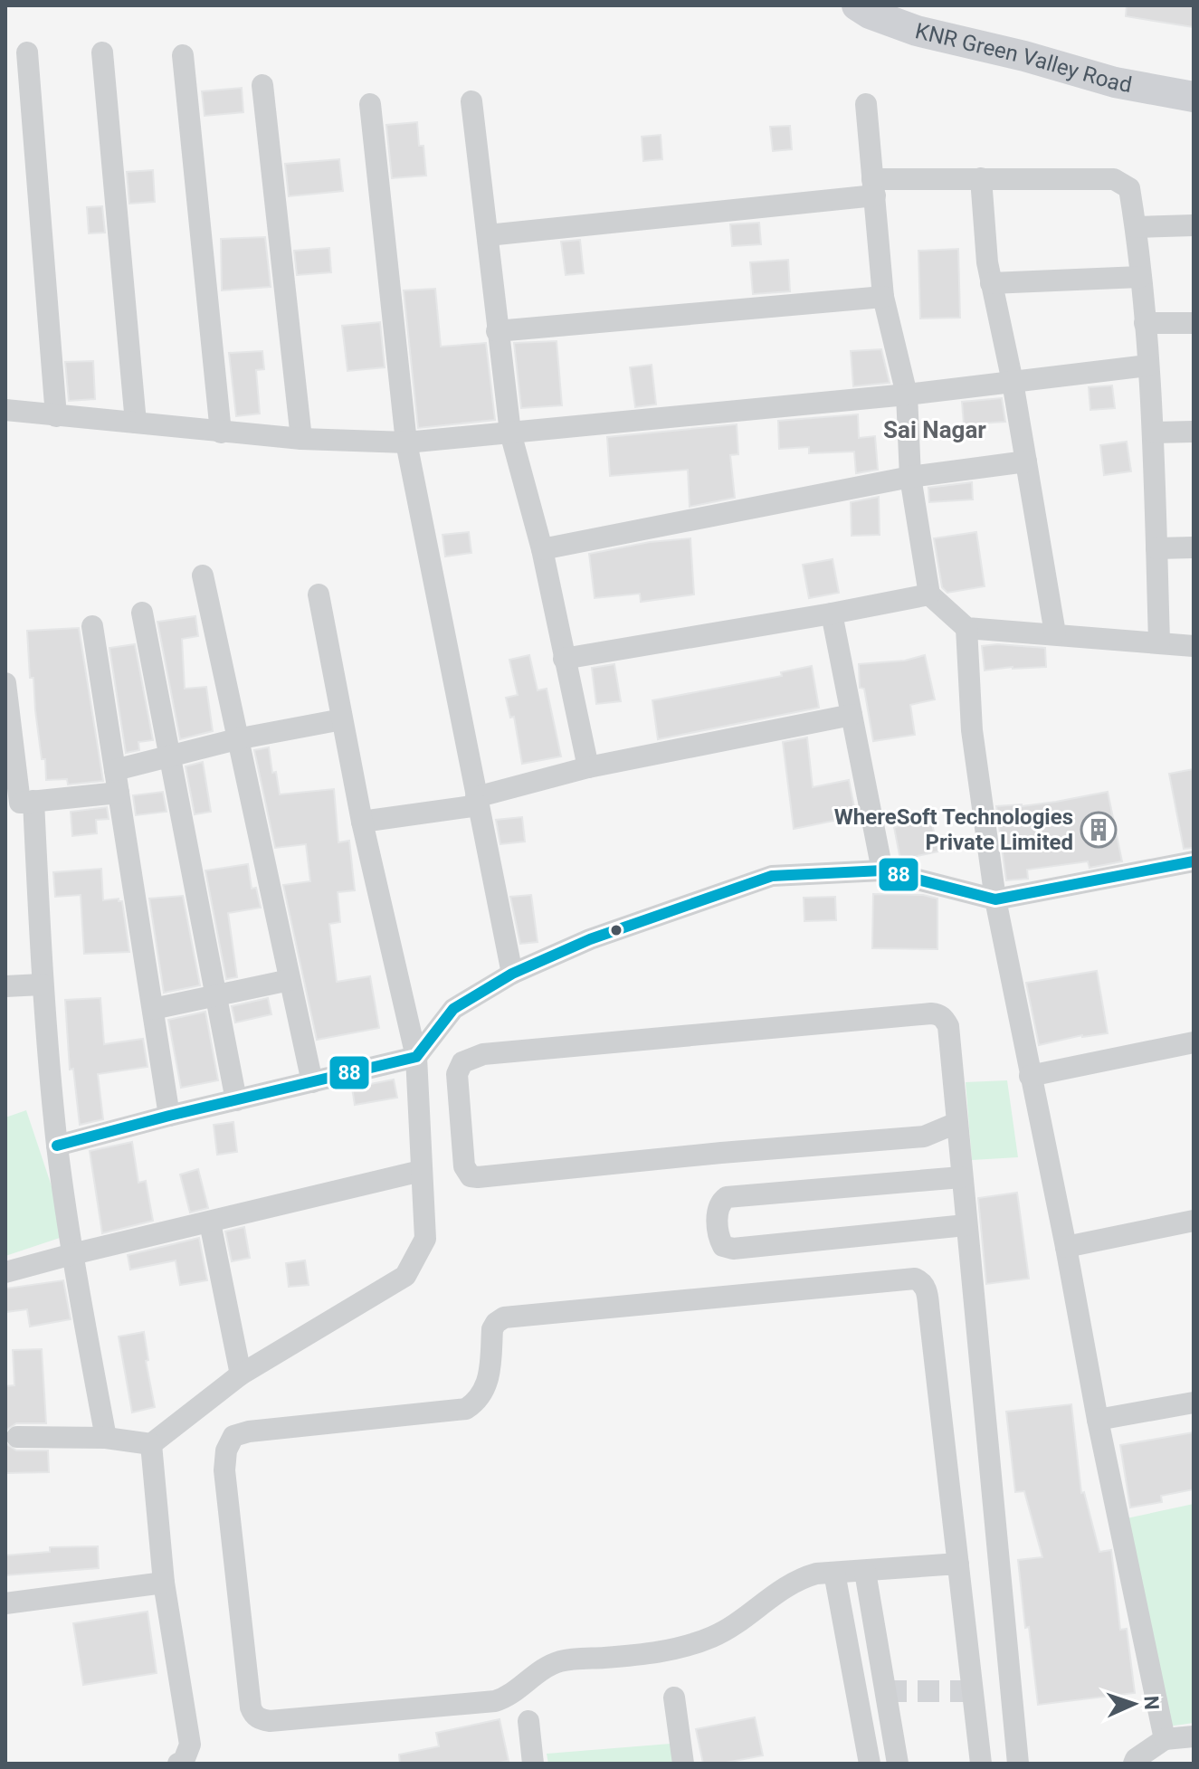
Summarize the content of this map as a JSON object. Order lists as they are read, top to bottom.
{
  "streets": {
    "street": ["KNR Green Valley Road"]
  },
  "districts": ["Sai Nagar"],
  "places": {
    "building": ["WhereSoft Technologies Private Limited"]
  },
  "lines": ["transit line 88"],
  "north": "right"
}
